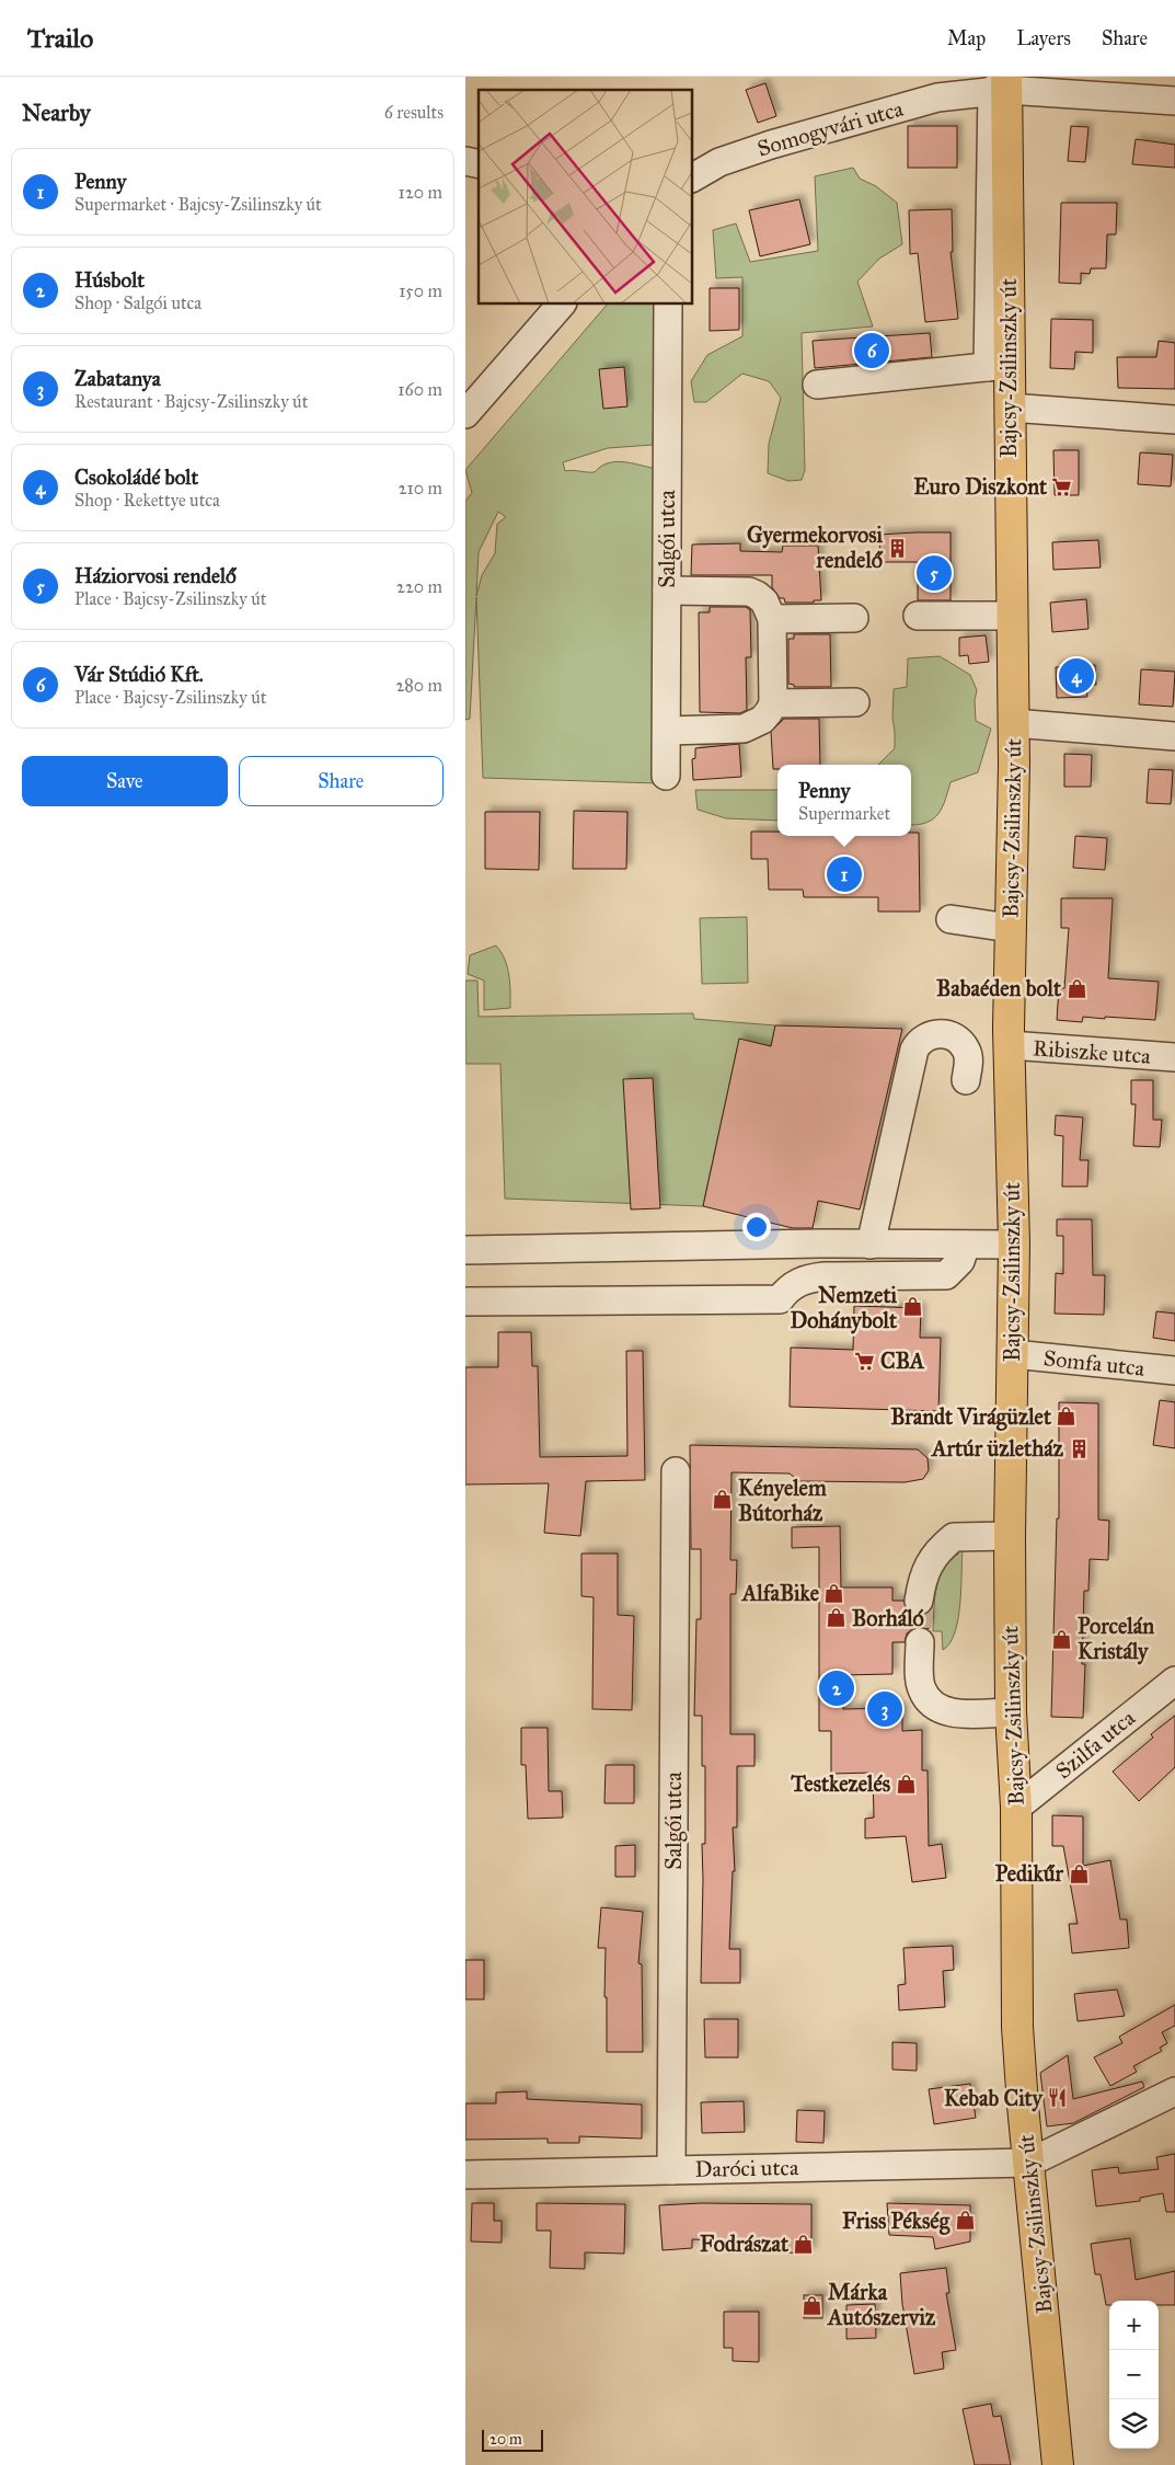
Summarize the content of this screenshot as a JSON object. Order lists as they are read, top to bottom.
{
  "streets": {
    "main road": ["Bajcsy-Zsilinszky út"],
    "street": [
      "Somogyvári utca",
      "Salgói utca",
      "Ribiszke utca",
      "Somfa utca",
      "Szilfa utca",
      "Daróci utca"
    ]
  },
  "crossings": [
    ["Somogyvári utca", "Bajcsy-Zsilinszky út"],
    ["Bajcsy-Zsilinszky út", "Ribiszke utca"],
    ["Bajcsy-Zsilinszky út", "Somfa utca"],
    ["Bajcsy-Zsilinszky út", "Szilfa utca"],
    ["Bajcsy-Zsilinszky út", "Daróci utca"],
    ["Salgói utca", "Daróci utca"]
  ],
  "places": {
    "supermarket": ["Euro Diszkont", "CBA"],
    "building": ["Gyermekorvosi rendelő", "Artúr üzletház"],
    "shop": [
      "Babaéden bolt",
      "Nemzeti Dohánybolt",
      "Brandt Virágüzlet",
      "Kényelem Bútorház",
      "AlfaBike",
      "Borháló",
      "Porcelán Kristály",
      "Testkezelés",
      "Pedikűr",
      "Friss Pékség",
      "Fodrászat",
      "Márka Autószerviz"
    ],
    "restaurant": ["Kebab City"]
  },
  "scale_bar": "20 m",
  "page": {
    "header": "Trailo",
    "nav": ["Map", "Layers", "Share"],
    "heading": ["Nearby", "6 results"],
    "list": [
      {
        "mark": "1",
        "name": "Penny",
        "note": "Supermarket · Bajcsy-Zsilinszky út",
        "value": "120 m"
      },
      {
        "mark": "2",
        "name": "Húsbolt",
        "note": "Shop · Salgói utca",
        "value": "150 m"
      },
      {
        "mark": "3",
        "name": "Zabatanya",
        "note": "Restaurant · Bajcsy-Zsilinszky út",
        "value": "160 m"
      },
      {
        "mark": "4",
        "name": "Csokoládé bolt",
        "note": "Shop · Rekettye utca",
        "value": "210 m"
      },
      {
        "mark": "5",
        "name": "Háziorvosi rendelő",
        "note": "Place · Bajcsy-Zsilinszky út",
        "value": "220 m"
      },
      {
        "mark": "6",
        "name": "Vár Stúdió Kft.",
        "note": "Place · Bajcsy-Zsilinszky út",
        "value": "280 m"
      }
    ],
    "pins": [
      "6",
      "5",
      "4",
      "1",
      "2",
      "3"
    ],
    "buttons": ["Save", "Share"],
    "popup": ["Penny", "Supermarket"],
    "map_buttons": ["+", "−"],
    "scale": "20 m"
  }
}
